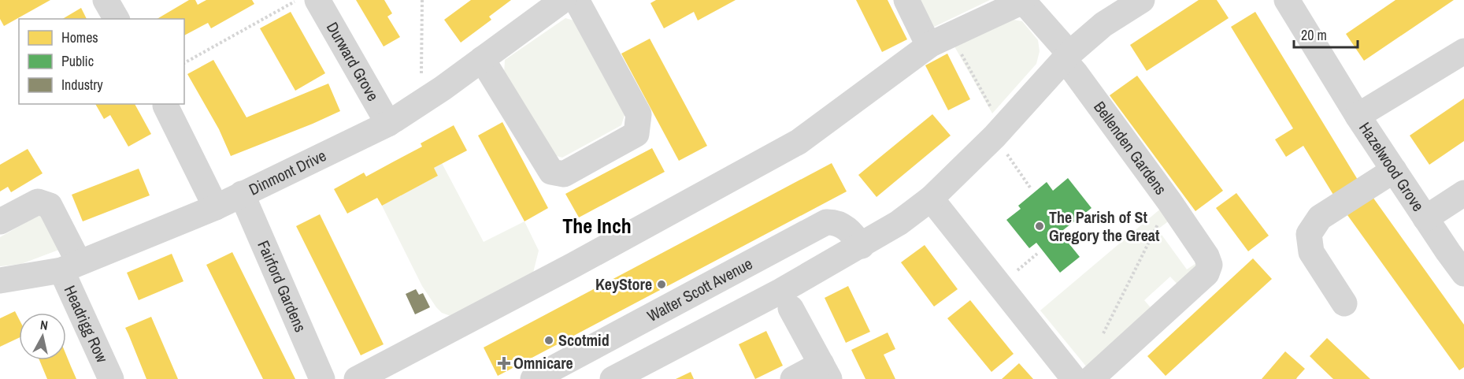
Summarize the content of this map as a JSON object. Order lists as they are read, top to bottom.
{
  "streets": {
    "street": [
      "Durward Grove",
      "Bellenden Gardens",
      "Hazelwood Grove",
      "Dinmont Drive",
      "Fairford Gardens",
      "Walter Scott Avenue",
      "Headrigg Row"
    ]
  },
  "crossings": [
    ["Durward Grove", "Dinmont Drive"],
    ["Dinmont Drive", "Fairford Gardens"],
    ["Dinmont Drive", "Headrigg Row"]
  ],
  "districts": ["The Inch"],
  "places": {
    "other": ["The Parish of St Gregory the Great", "KeyStore", "Scotmid"],
    "health": ["Omnicare"]
  },
  "legend": ["Homes", "Public", "Industry"],
  "scale_bar": "20 m",
  "north": "top"
}
